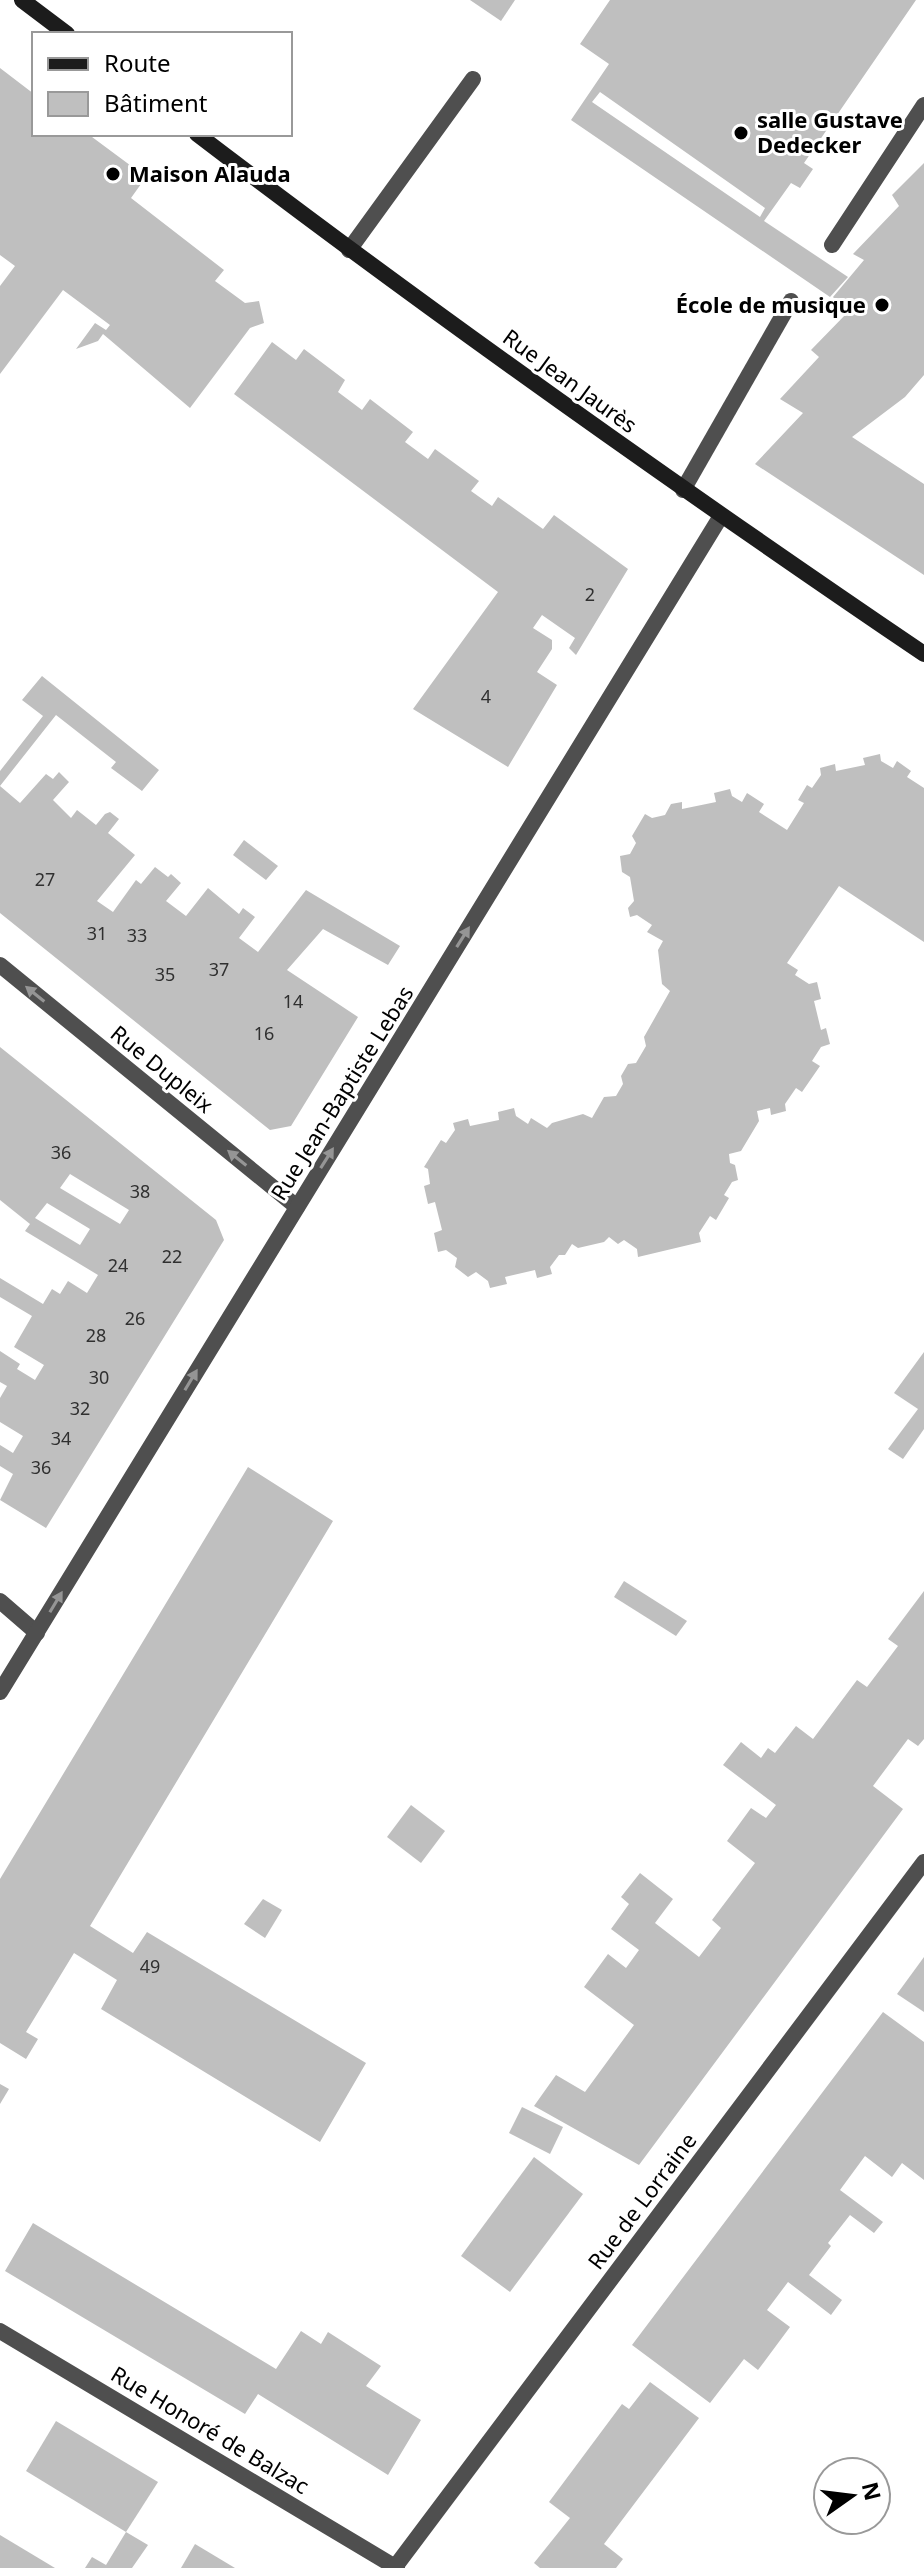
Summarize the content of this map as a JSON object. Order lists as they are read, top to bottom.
{
  "streets": {
    "main road": ["Rue Jean Jaurès"],
    "street": [
      "Rue Dupleix",
      "Rue Jean-Baptiste Lebas",
      "Rue de Lorraine",
      "Rue Honoré de Balzac"
    ]
  },
  "crossings": [
    ["Rue Jean Jaurès", "Rue Jean-Baptiste Lebas"],
    ["Rue Dupleix", "Rue Jean-Baptiste Lebas"],
    ["Rue de Lorraine", "Rue Honoré de Balzac"]
  ],
  "one_way": ["Rue Dupleix", "Rue Jean-Baptiste Lebas"],
  "places": ["salle Gustave Dedecker", "Maison Alauda", "École de musique"],
  "house_numbers": [
    "2",
    "4",
    "27",
    "31",
    "33",
    "37",
    "35",
    "14",
    "16",
    "36",
    "38",
    "22",
    "24",
    "26",
    "28",
    "30",
    "32",
    "34",
    "36",
    "49"
  ],
  "legend": ["Route", "Bâtiment"],
  "north": "right"
}
